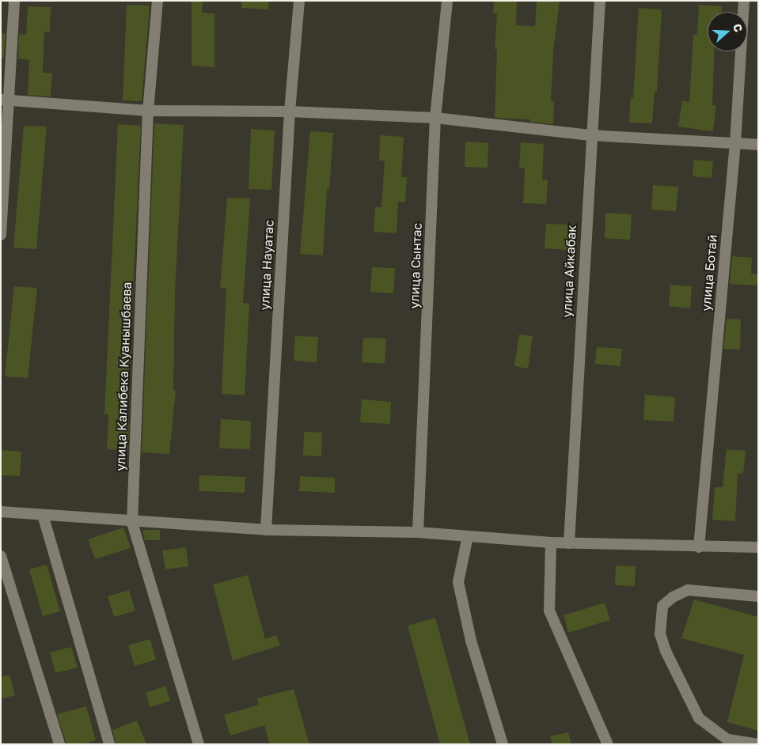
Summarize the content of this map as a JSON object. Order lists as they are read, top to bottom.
{
  "streets": {
    "street": [
      "улица Науатас",
      "улица Сынтас",
      "улица Айкабак",
      "улица Ботай",
      "улица Калибека Куанышбаева"
    ]
  },
  "north": "right"
}
